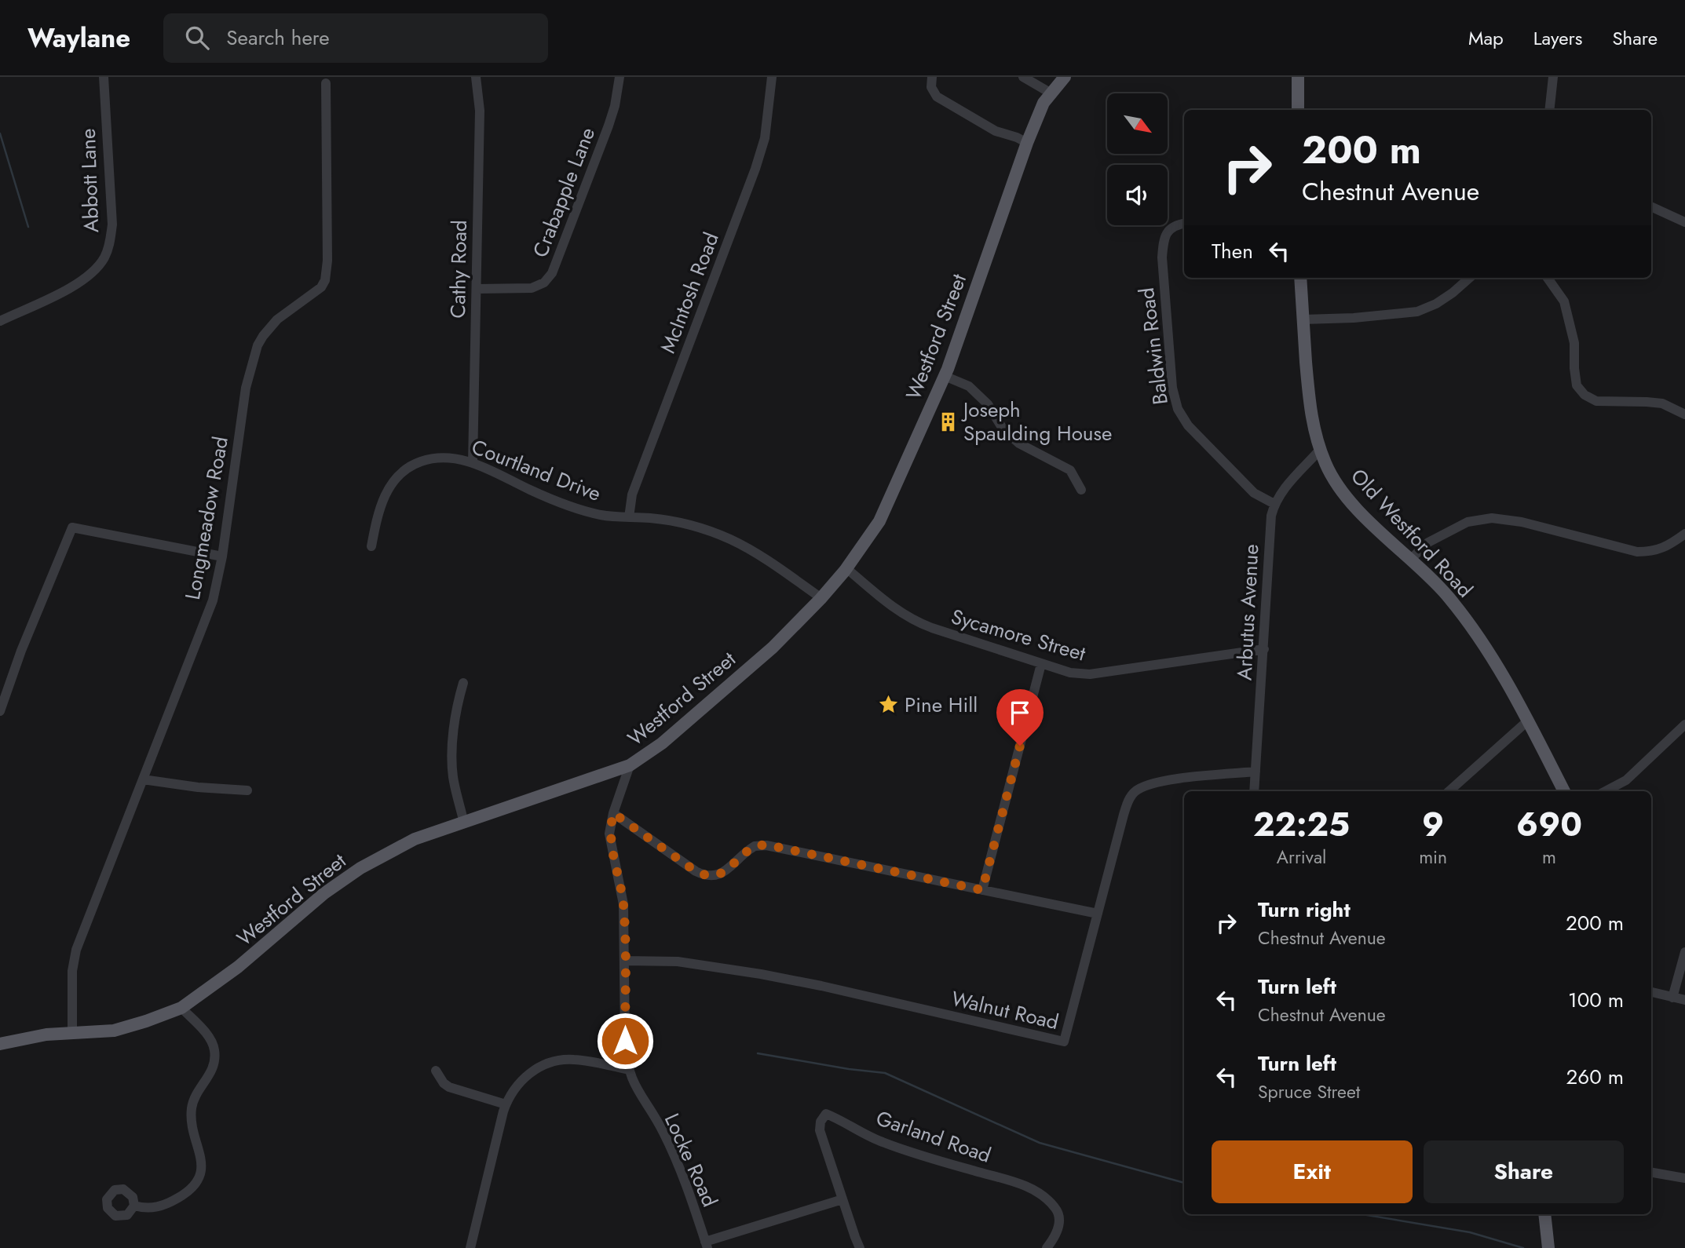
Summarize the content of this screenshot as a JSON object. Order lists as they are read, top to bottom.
{
  "streets": {
    "main road": ["Westford Street", "Old Westford Road"],
    "street": [
      "Abbott Lane",
      "Crabapple Lane",
      "Cathy Road",
      "McIntosh Road",
      "Baldwin Road",
      "Courtland Drive",
      "Longmeadow Road",
      "Arbutus Avenue",
      "Sycamore Street",
      "Walnut Road",
      "Garland Road",
      "Locke Road"
    ]
  },
  "crossings": [
    ["Crabapple Lane", "Cathy Road"],
    ["Cathy Road", "Courtland Drive"],
    ["McIntosh Road", "Courtland Drive"],
    ["Westford Street", "Courtland Drive"],
    ["Westford Street", "Longmeadow Road"],
    ["Westford Street", "Sycamore Street"],
    ["Westford Street", "Locke Road"],
    ["Baldwin Road", "Arbutus Avenue"],
    ["Old Westford Road", "Arbutus Avenue"],
    ["Arbutus Avenue", "Sycamore Street"],
    ["Arbutus Avenue", "Walnut Road"],
    ["Walnut Road", "Locke Road"]
  ],
  "places": {
    "building": ["Joseph Spaulding House"],
    "place": ["Pine Hill"]
  },
  "north": "bottom right",
  "page": {
    "header": "Waylane",
    "search": "Search here",
    "nav": ["Map", "Layers", "Share"],
    "turn": ["200 m", "Chestnut Avenue"],
    "then": "Then",
    "eta": [
      "22:25",
      "Arrival",
      "9",
      "min",
      "690",
      "m"
    ],
    "list": [
      {
        "name": "Turn right",
        "note": "Chestnut Avenue",
        "value": "200 m"
      },
      {
        "name": "Turn left",
        "note": "Chestnut Avenue",
        "value": "100 m"
      },
      {
        "name": "Turn left",
        "note": "Spruce Street",
        "value": "260 m"
      }
    ],
    "buttons": ["Exit", "Share"]
  }
}
